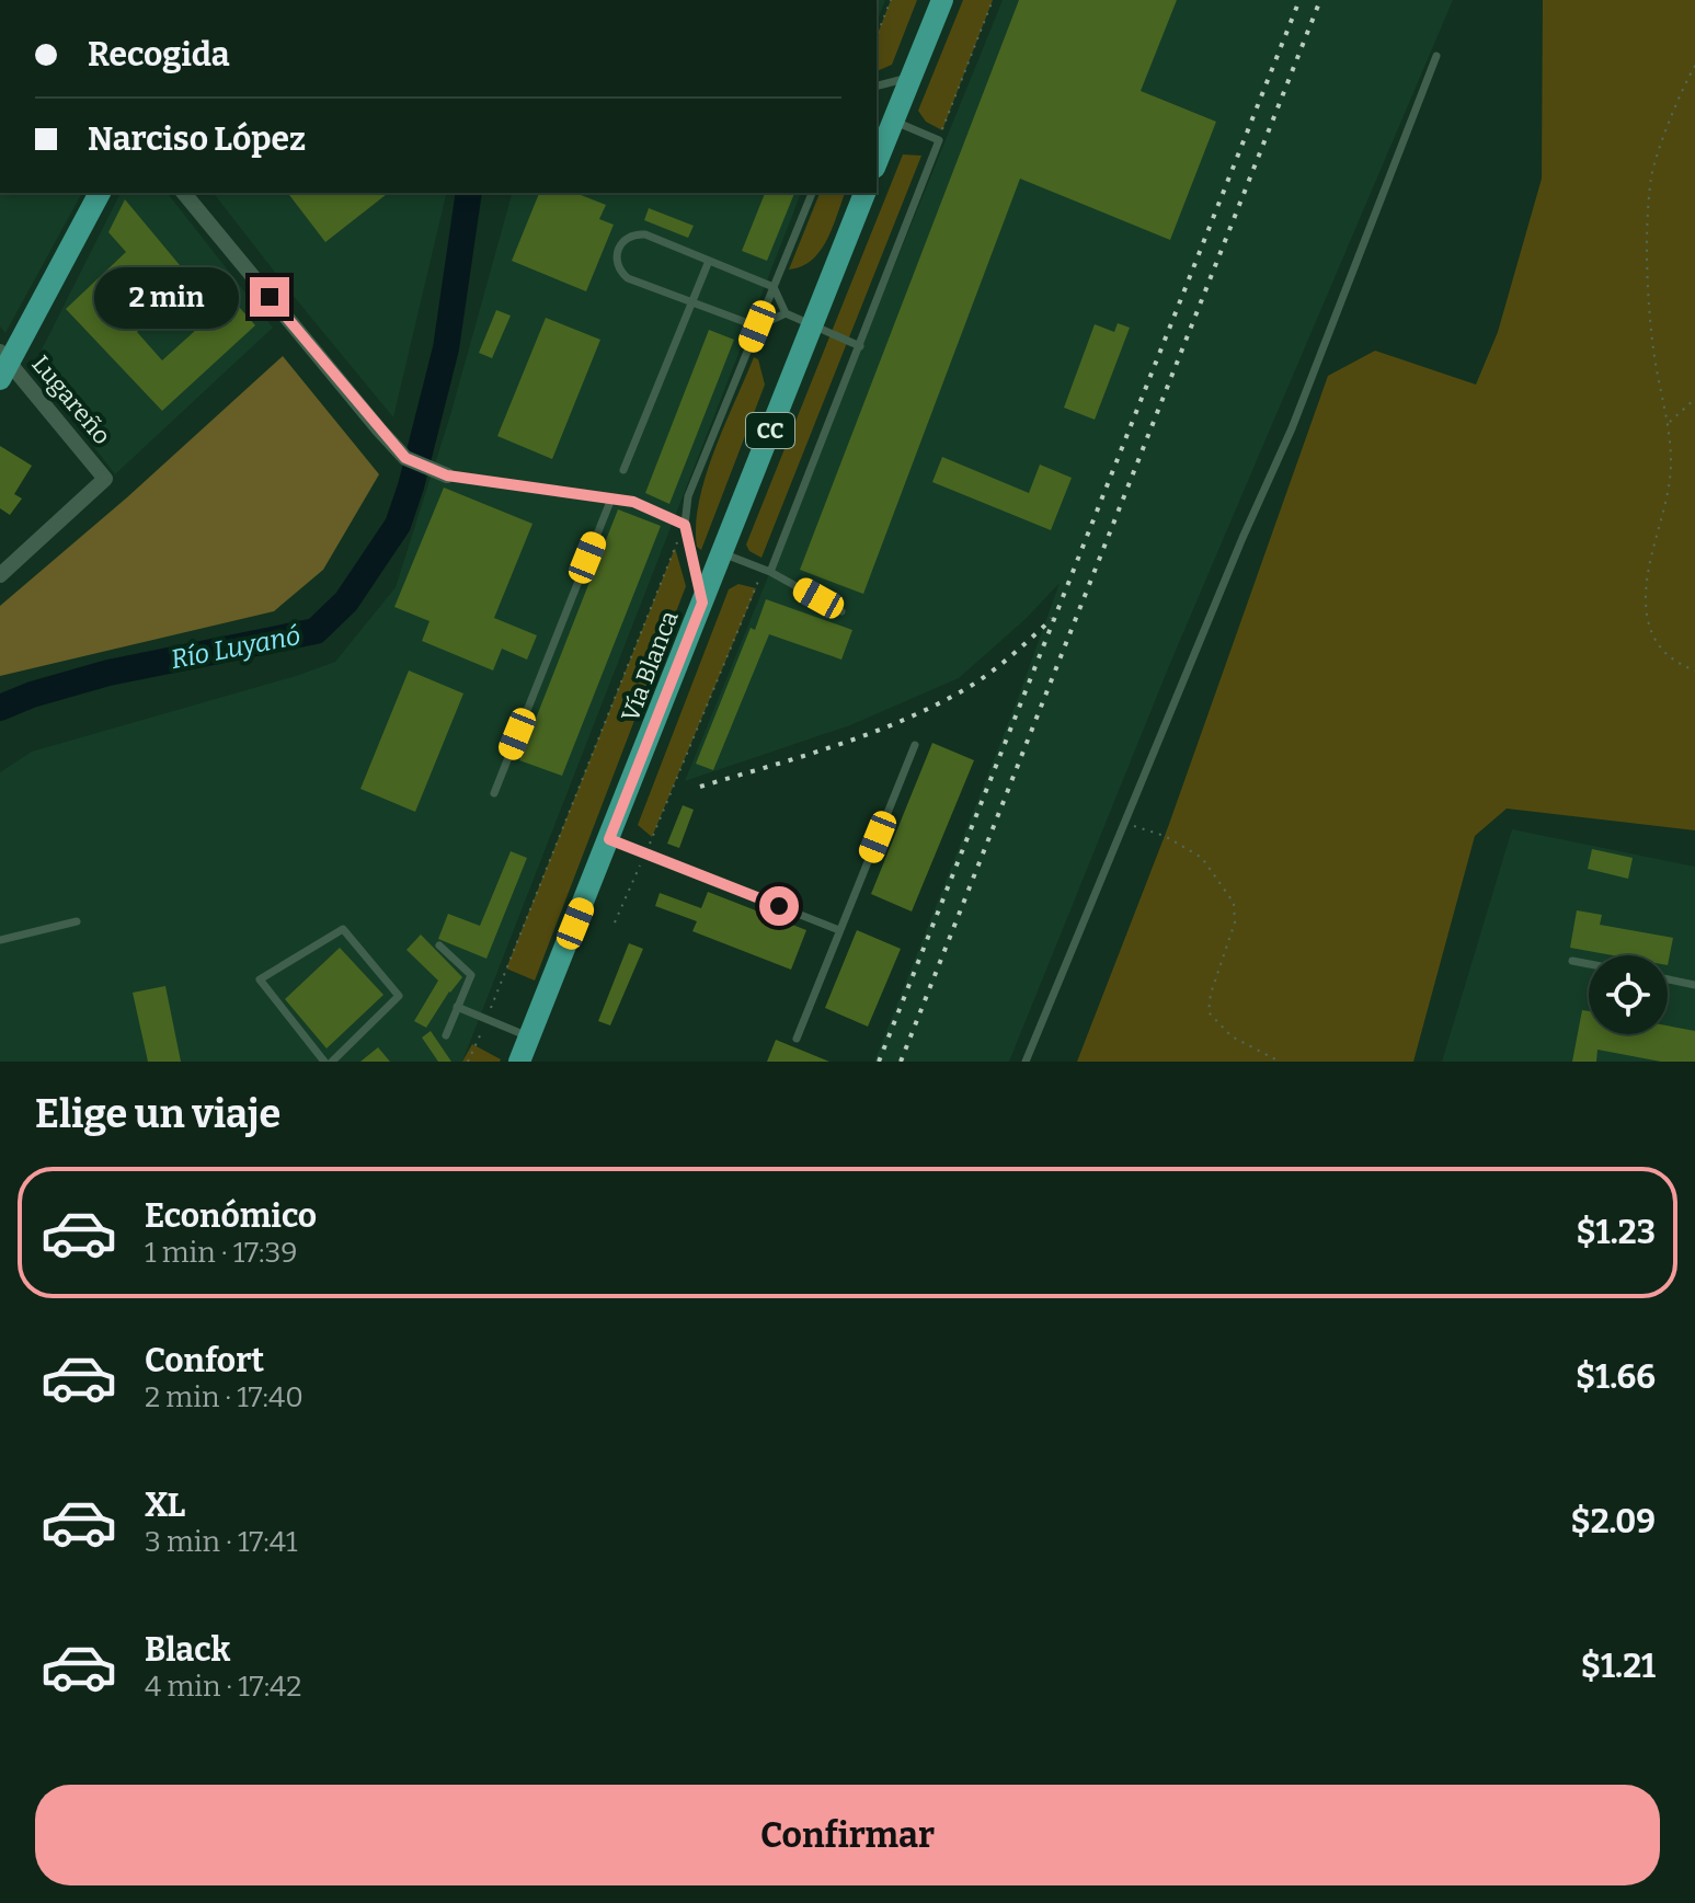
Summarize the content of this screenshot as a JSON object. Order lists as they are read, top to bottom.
{
  "streets": {
    "main road": ["CC", "Vía Blanca"],
    "street": ["Lugareño"]
  },
  "water": ["Río Luyanó"],
  "page": {
    "banner": ["Recogida", "Narciso López"],
    "bubble": "2 min",
    "heading": "Elige un viaje",
    "list": [
      {
        "name": "Económico",
        "note": "1 min · 17:39",
        "value": "$1.23"
      },
      {
        "name": "Confort",
        "note": "2 min · 17:40",
        "value": "$1.66"
      },
      {
        "name": "XL",
        "note": "3 min · 17:41",
        "value": "$2.09"
      },
      {
        "name": "Black",
        "note": "4 min · 17:42",
        "value": "$1.21"
      }
    ],
    "buttons": "Confirmar"
  }
}
